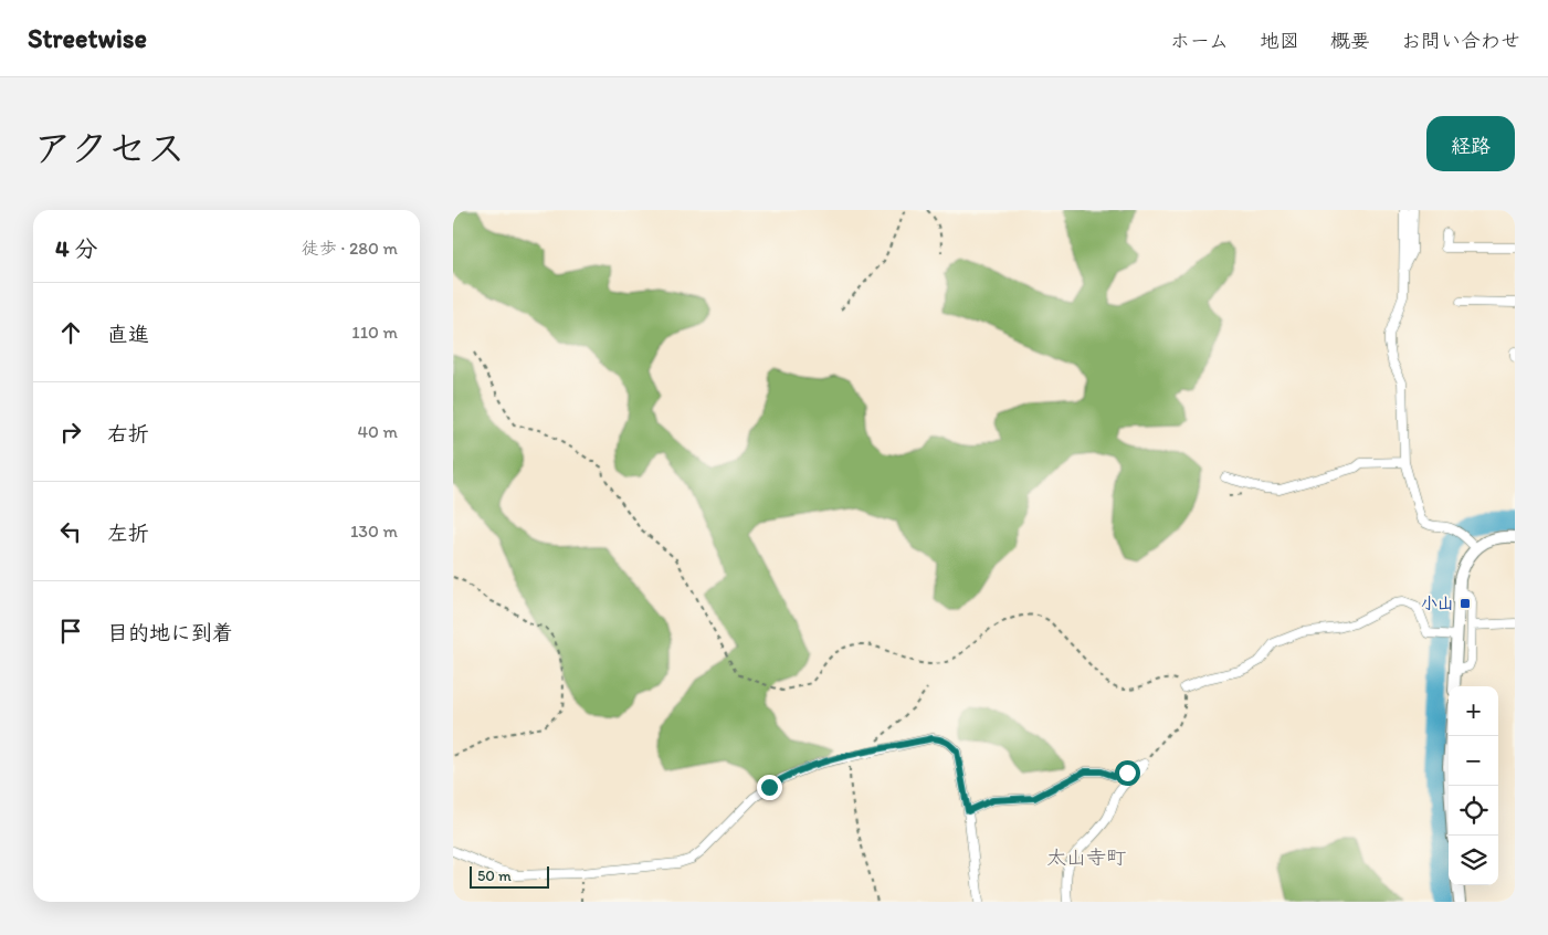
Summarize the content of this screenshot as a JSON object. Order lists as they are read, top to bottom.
{
  "districts": ["太山寺町"],
  "places": {
    "transit": ["小山"]
  },
  "scale_bar": "50 m",
  "page": {
    "header": "Streetwise",
    "nav": [
      "ホーム",
      "地図",
      "概要",
      "お問い合わせ"
    ],
    "title": "アクセス",
    "buttons": "経路",
    "heading": ["4 分", "徒歩 · 280 m"],
    "list": [
      ["直進", "110 m"],
      ["右折", "40 m"],
      ["左折", "130 m"],
      "目的地に到着"
    ],
    "map_buttons": ["+", "−"],
    "scale": "50 m"
  }
}
